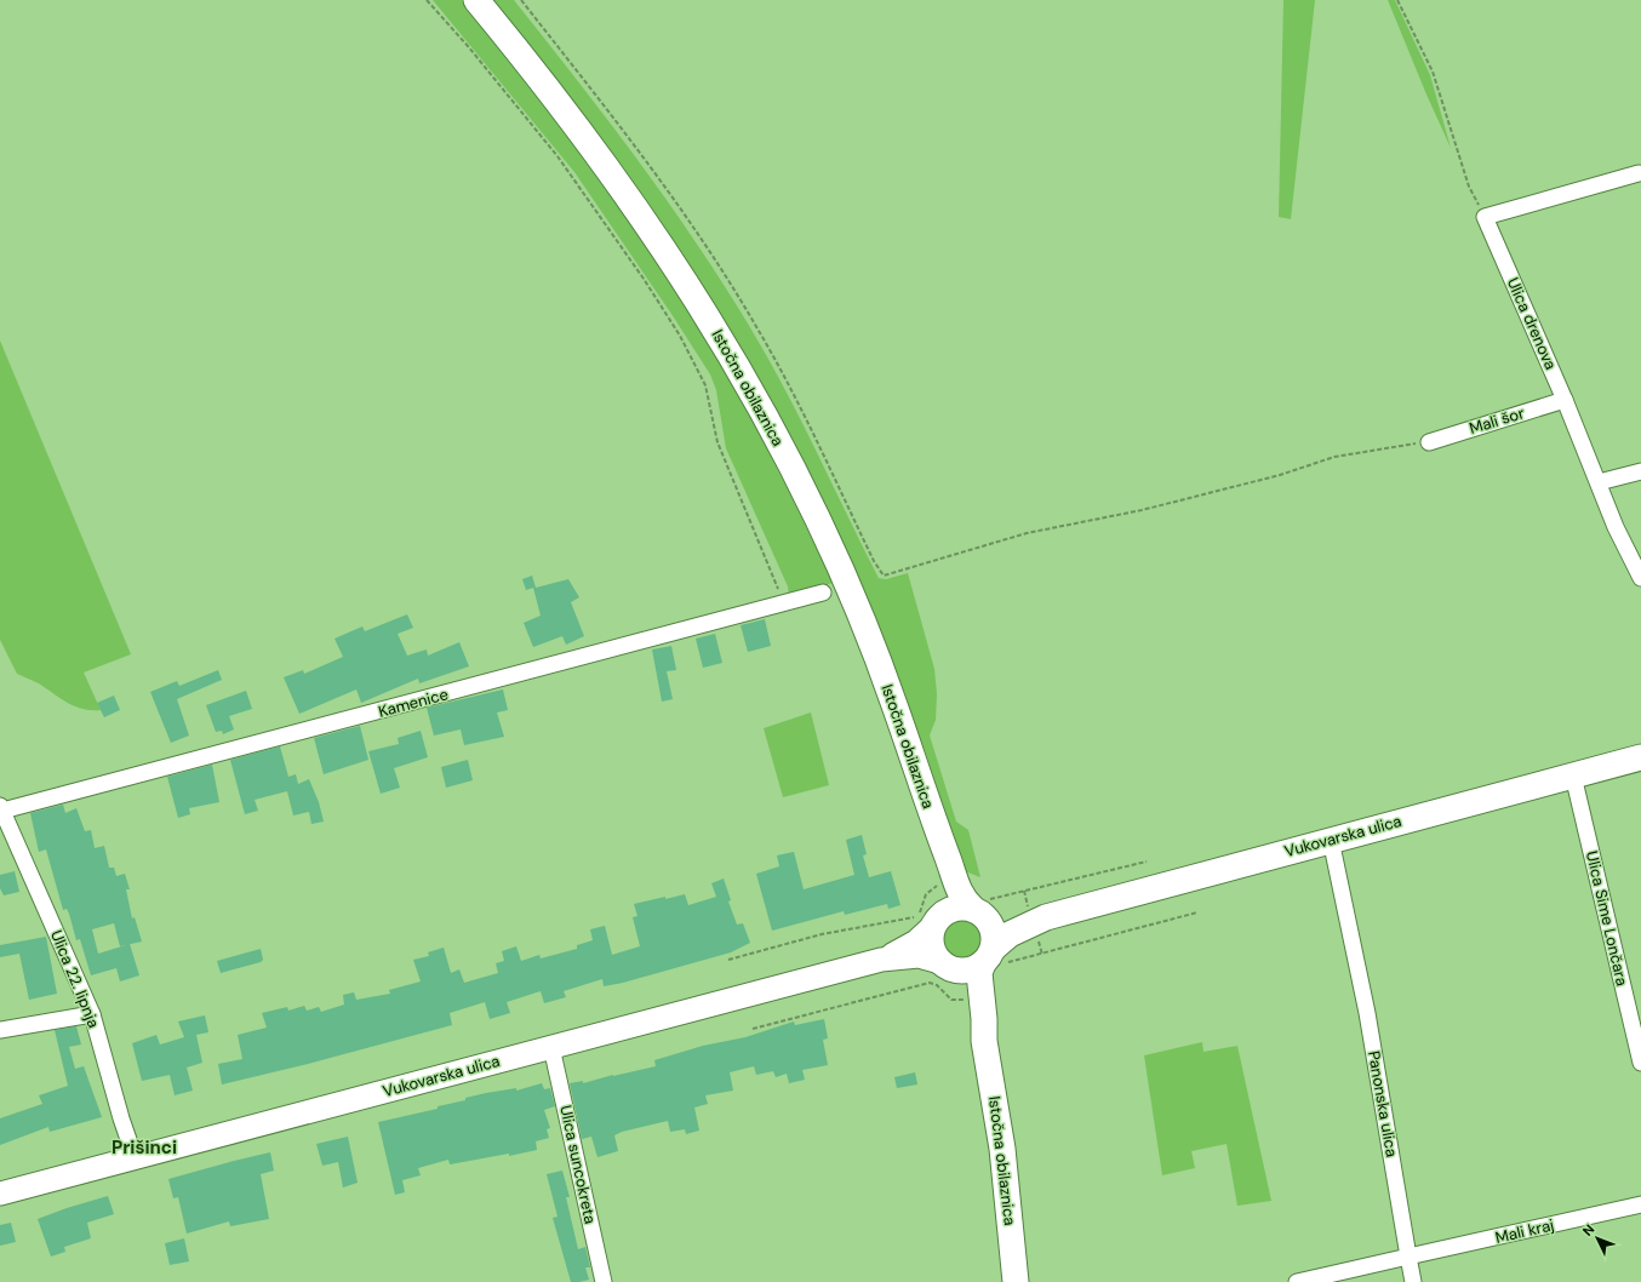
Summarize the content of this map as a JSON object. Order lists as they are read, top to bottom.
{
  "streets": {
    "main road": ["Istočna obilaznica", "Vukovarska ulica"],
    "street": [
      "Ulica drenova",
      "Mali šor",
      "Kamenice",
      "Ulica Sime Lončara",
      "Ulica 22. lipnja",
      "Panonska ulica",
      "Ulica suncokreta",
      "Mali kraj"
    ]
  },
  "crossings": [
    ["Ulica drenova", "Mali šor"],
    ["Istočna obilaznica", "Vukovarska ulica"],
    ["Kamenice", "Ulica 22. lipnja"],
    ["Vukovarska ulica", "Ulica Sime Lončara"],
    ["Vukovarska ulica", "Ulica 22. lipnja"],
    ["Vukovarska ulica", "Panonska ulica"],
    ["Vukovarska ulica", "Ulica suncokreta"],
    ["Panonska ulica", "Mali kraj"]
  ],
  "districts": ["Prišinci"],
  "north": "top left"
}
